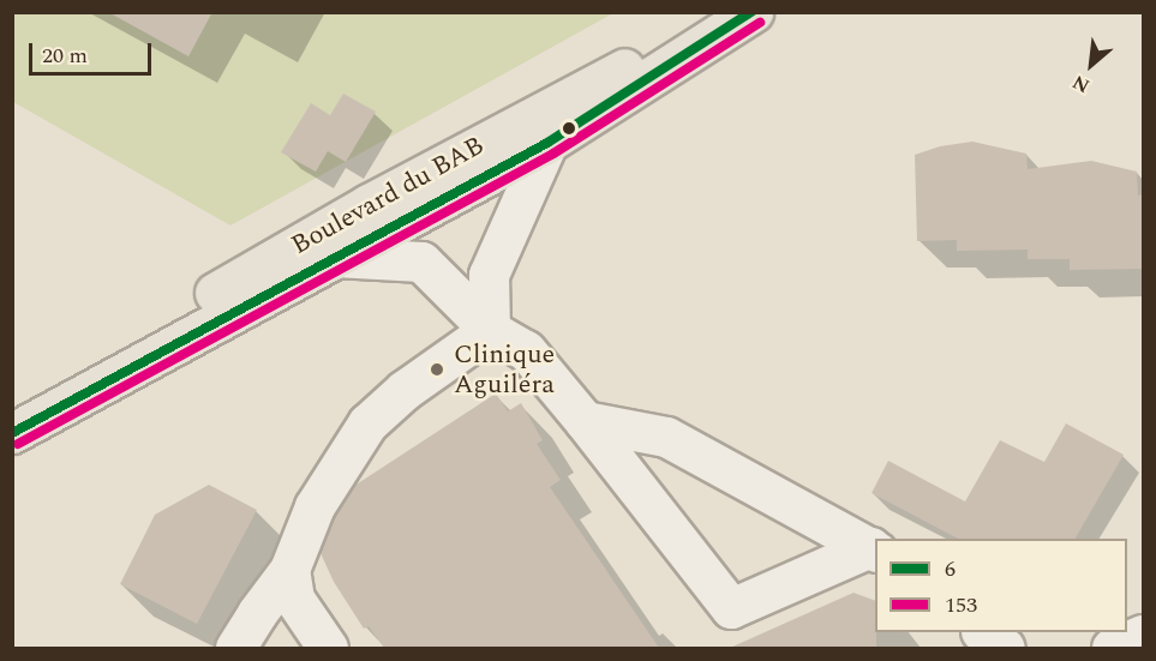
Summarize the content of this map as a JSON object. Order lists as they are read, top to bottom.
{
  "streets": {
    "main road": ["Boulevard du BAB"]
  },
  "places": ["Clinique Aguiléra"],
  "lines": ["transit line 6", "transit line 153"],
  "legend": ["6", "153"],
  "scale_bar": "20 m",
  "north": "bottom left"
}
